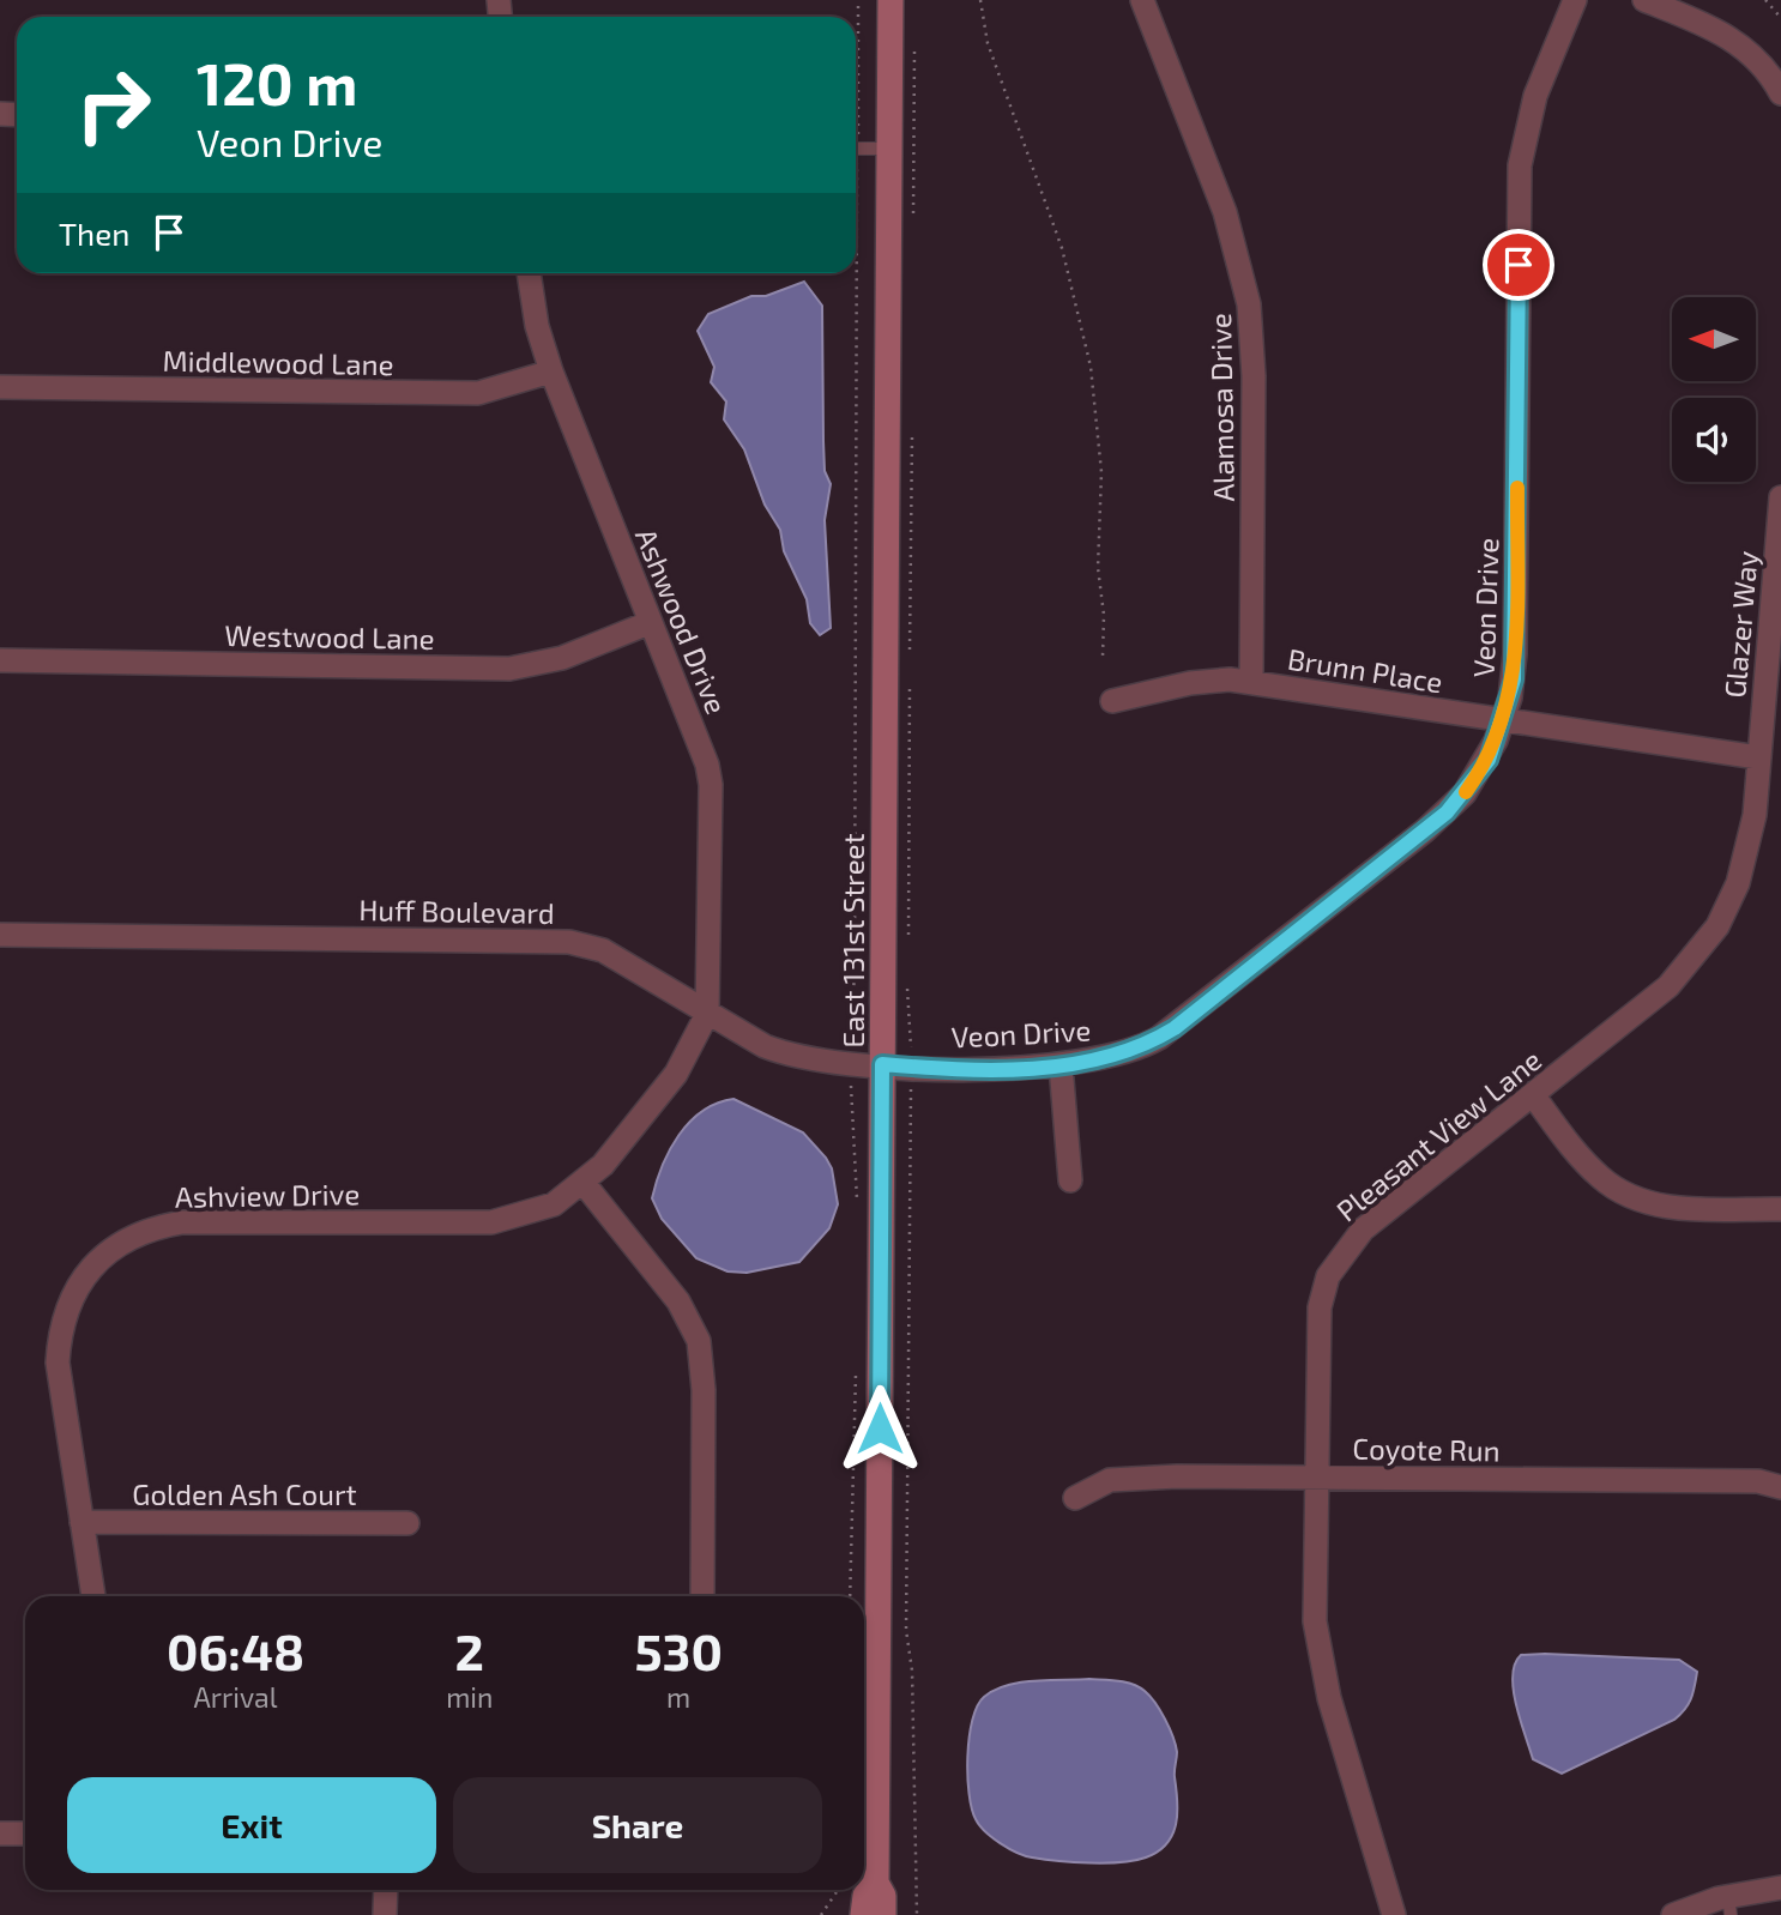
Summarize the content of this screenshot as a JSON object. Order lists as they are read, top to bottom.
{
  "streets": {
    "street": [
      "Middlewood Lane",
      "Alamosa Drive",
      "Veon Drive",
      "Ashwood Drive",
      "Glazer Way",
      "Westwood Lane",
      "Brunn Place",
      "Huff Boulevard",
      "East 131st Street",
      "Pleasant View Lane",
      "Ashview Drive",
      "Coyote Run",
      "Golden Ash Court"
    ]
  },
  "crossings": [
    ["Middlewood Lane", "Ashwood Drive"],
    ["Alamosa Drive", "Brunn Place"],
    ["Veon Drive", "Brunn Place"],
    ["Veon Drive", "Huff Boulevard"],
    ["Veon Drive", "East 131st Street"],
    ["Ashwood Drive", "Westwood Lane"],
    ["Ashwood Drive", "Huff Boulevard"],
    ["Ashwood Drive", "Ashview Drive"],
    ["Glazer Way", "Brunn Place"],
    ["Glazer Way", "Pleasant View Lane"],
    ["Brunn Place", "Pleasant View Lane"],
    ["Huff Boulevard", "East 131st Street"],
    ["Huff Boulevard", "Ashview Drive"],
    ["Pleasant View Lane", "Coyote Run"],
    ["Ashview Drive", "Golden Ash Court"]
  ],
  "north": "left",
  "page": {
    "turn": ["120 m", "Veon Drive"],
    "then": "Then",
    "eta": [
      "06:48",
      "Arrival",
      "2",
      "min",
      "530",
      "m"
    ],
    "buttons": ["Exit", "Share"]
  }
}
